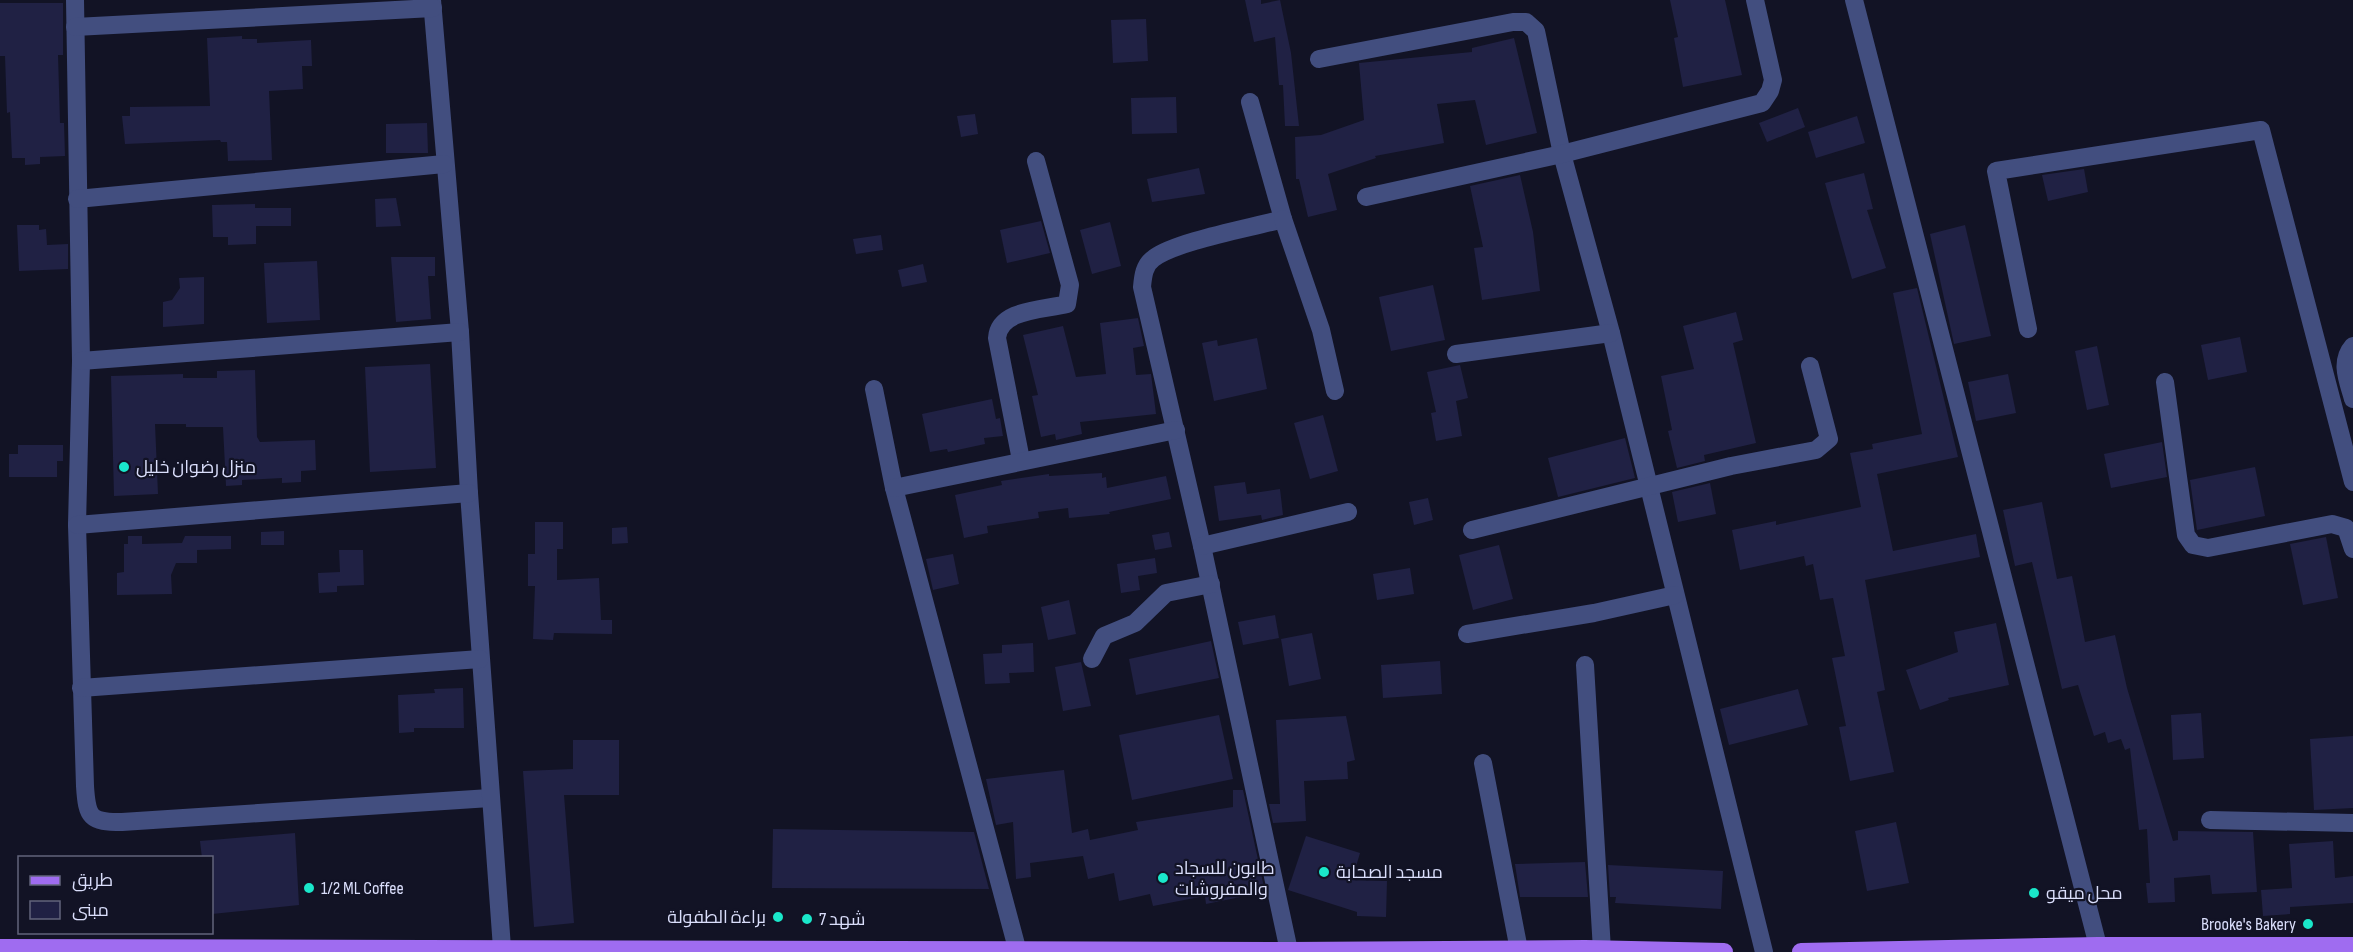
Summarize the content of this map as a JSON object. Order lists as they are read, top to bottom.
{
  "places": [
    "منزل رضوان خليل",
    "مسجد الصحابة",
    "طابون للسجاد والمفروشات",
    "1/2 ML Coffee",
    "محل ميقو",
    "براءة الطفولة",
    "شهد 7",
    "Brooke's Bakery"
  ],
  "legend": ["طريق", "مبنى"]
}
